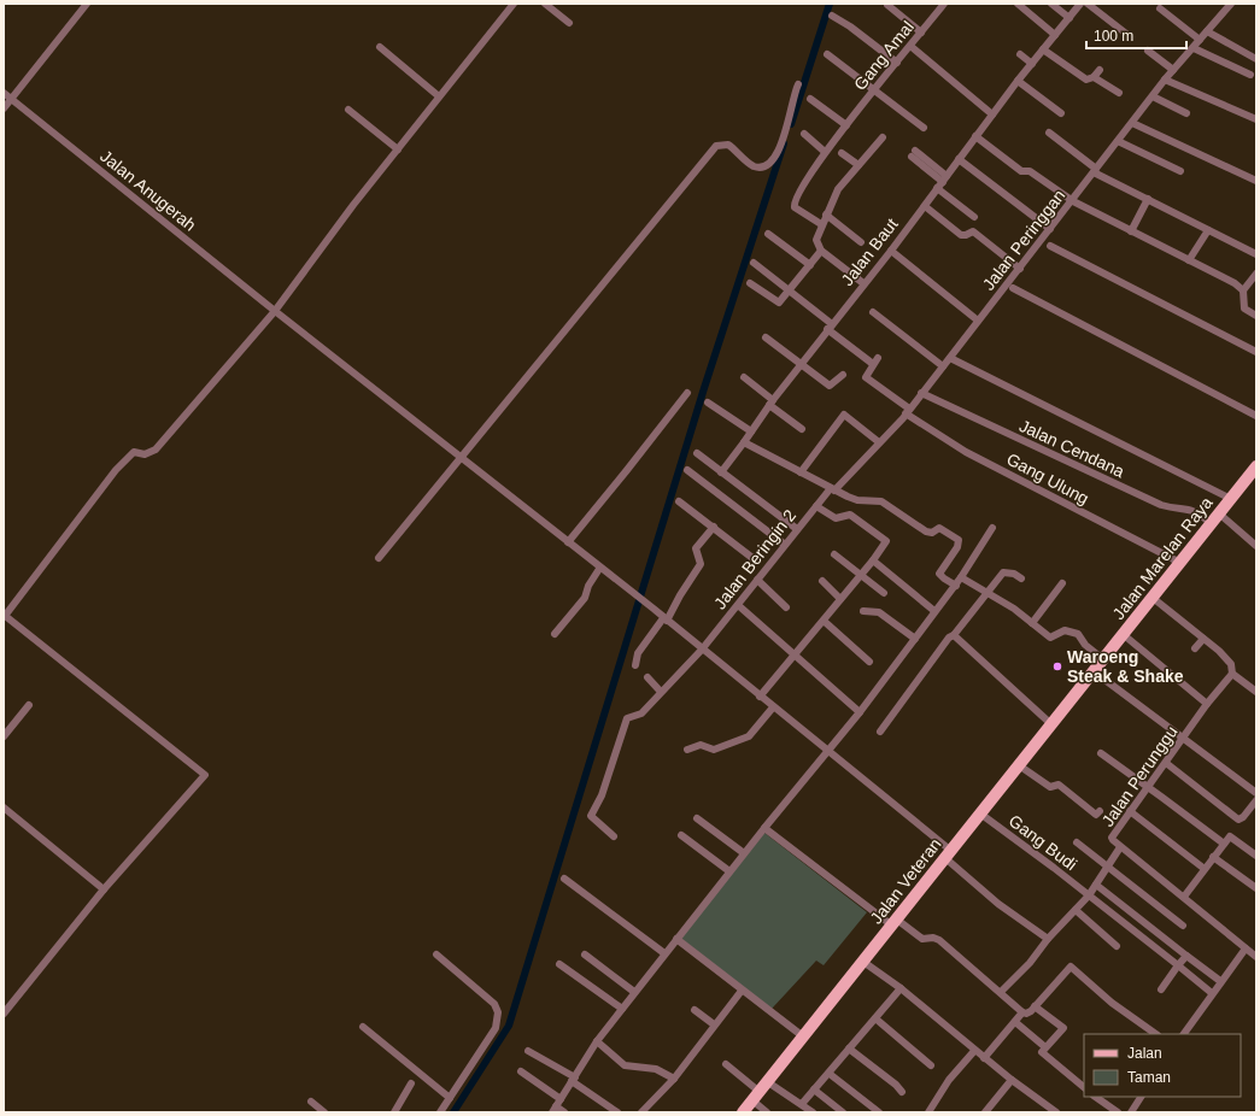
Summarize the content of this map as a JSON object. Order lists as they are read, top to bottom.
{
  "streets": {
    "main road": ["Jalan Marelan Raya", "Jalan Veteran"],
    "street": [
      "Gang Amal",
      "Jalan Anugerah",
      "Jalan Peringgan",
      "Jalan Baut",
      "Jalan Cendana",
      "Gang Ulung",
      "Jalan Beringin 2",
      "Jalan Perunggu",
      "Gang Budi"
    ]
  },
  "crossings": [
    ["Jalan Anugerah", "Jalan Beringin 2"],
    ["Jalan Anugerah", "Jalan Veteran"],
    ["Jalan Peringgan", "Jalan Cendana"],
    ["Jalan Peringgan", "Gang Ulung"],
    ["Jalan Peringgan", "Jalan Beringin 2"],
    ["Jalan Baut", "Gang Ulung"],
    ["Jalan Cendana", "Jalan Marelan Raya"],
    ["Gang Ulung", "Jalan Marelan Raya"],
    ["Jalan Marelan Raya", "Jalan Veteran"],
    ["Gang Budi", "Jalan Veteran"]
  ],
  "places": ["Waroeng Steak & Shake"],
  "legend": ["Jalan", "Taman"],
  "scale_bar": "100 m"
}
